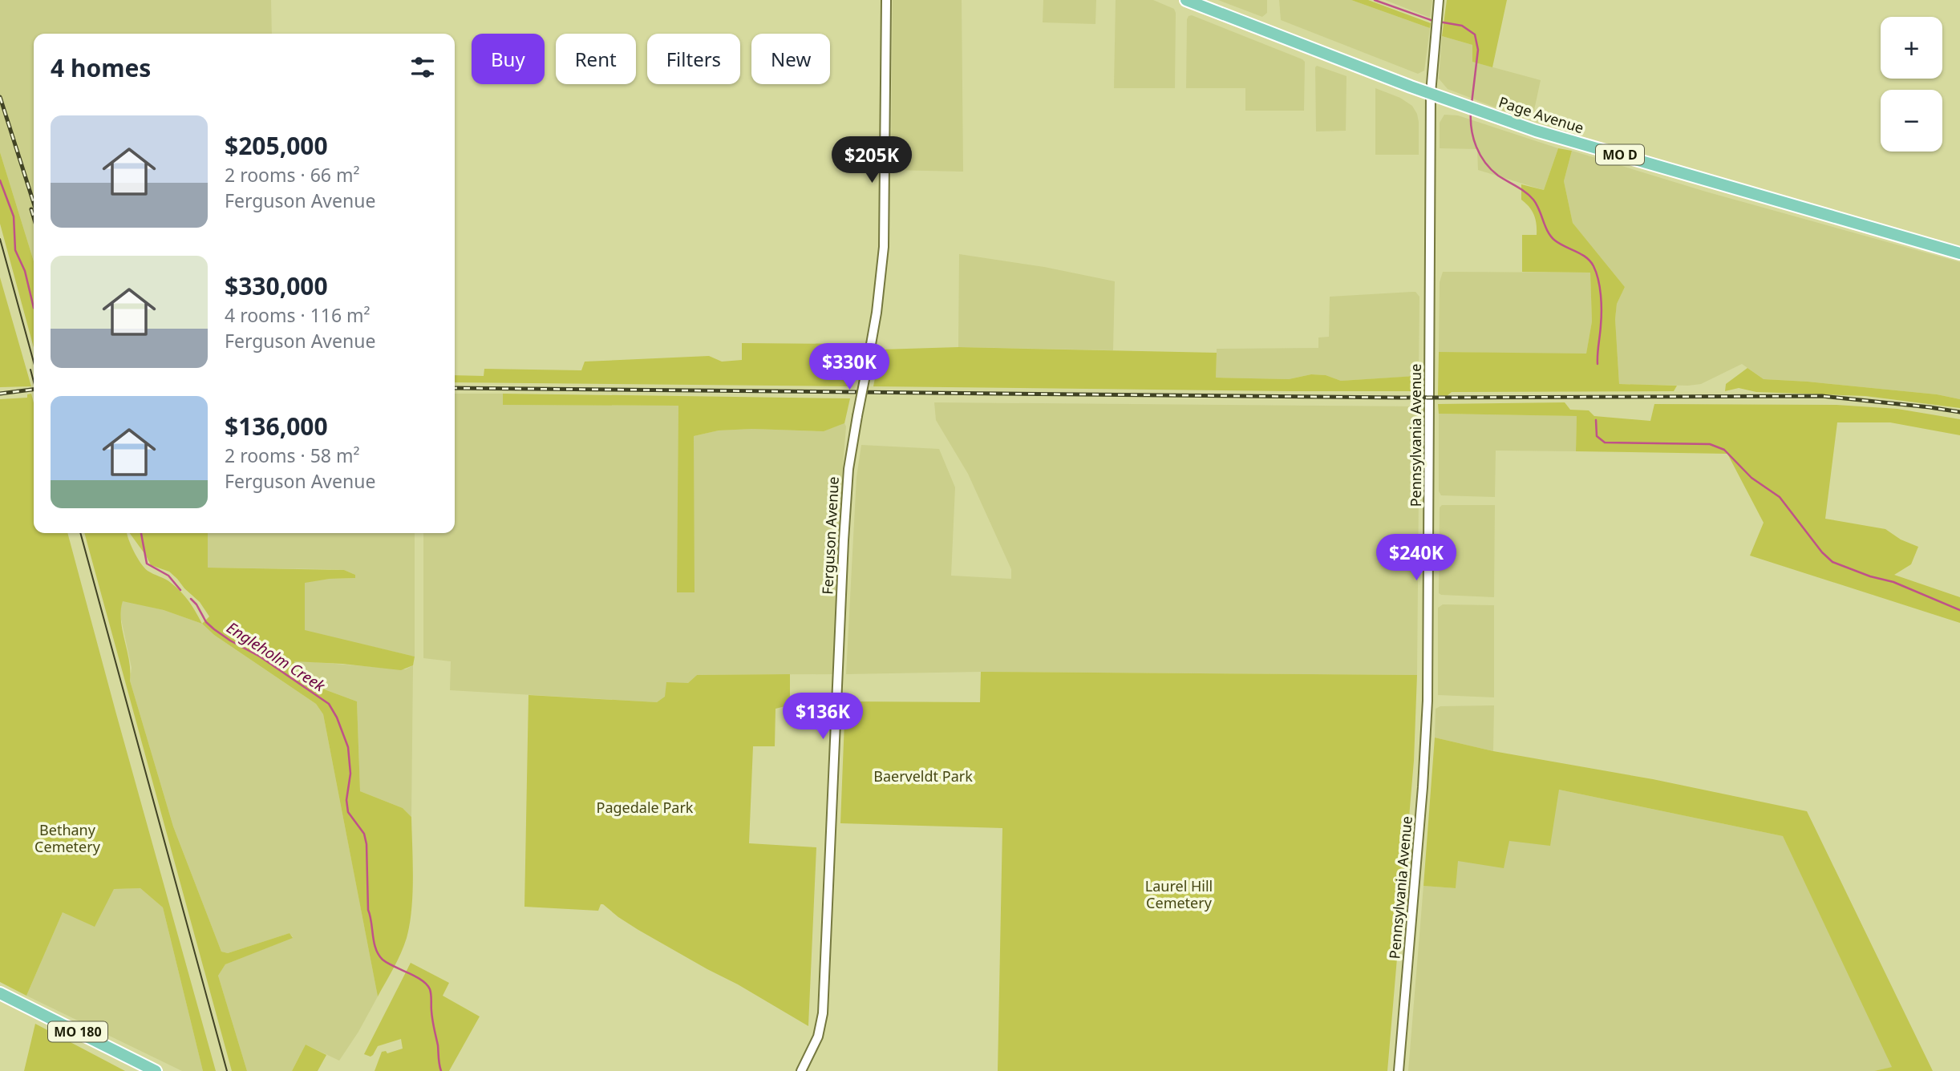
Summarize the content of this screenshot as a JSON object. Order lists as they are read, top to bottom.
{
  "streets": {
    "main road": ["Page Avenue", "MO D", "MO 180"],
    "street": ["Pennsylvania Avenue", "Ferguson Avenue"]
  },
  "crossings": [
    ["Page Avenue", "Pennsylvania Avenue"]
  ],
  "water": ["Engleholm Creek"],
  "parks": [
    "Baerveldt Park",
    "Pagedale Park",
    "Bethany Cemetery",
    "Laurel Hill Cemetery"
  ],
  "page": {
    "map_buttons": ["+", "−"],
    "chip": [
      "Buy",
      "Rent",
      "Filters",
      "New"
    ],
    "heading": "4 homes",
    "list": [
      {
        "name": "$205,000",
        "note": "2 rooms · 66 m² · Ferguson Avenue"
      },
      {
        "name": "$330,000",
        "note": "4 rooms · 116 m² · Ferguson Avenue"
      },
      {
        "name": "$136,000",
        "note": "2 rooms · 58 m² · Ferguson Avenue"
      }
    ],
    "price": [
      "$205K",
      "$330K",
      "$240K",
      "$136K"
    ]
  }
}
